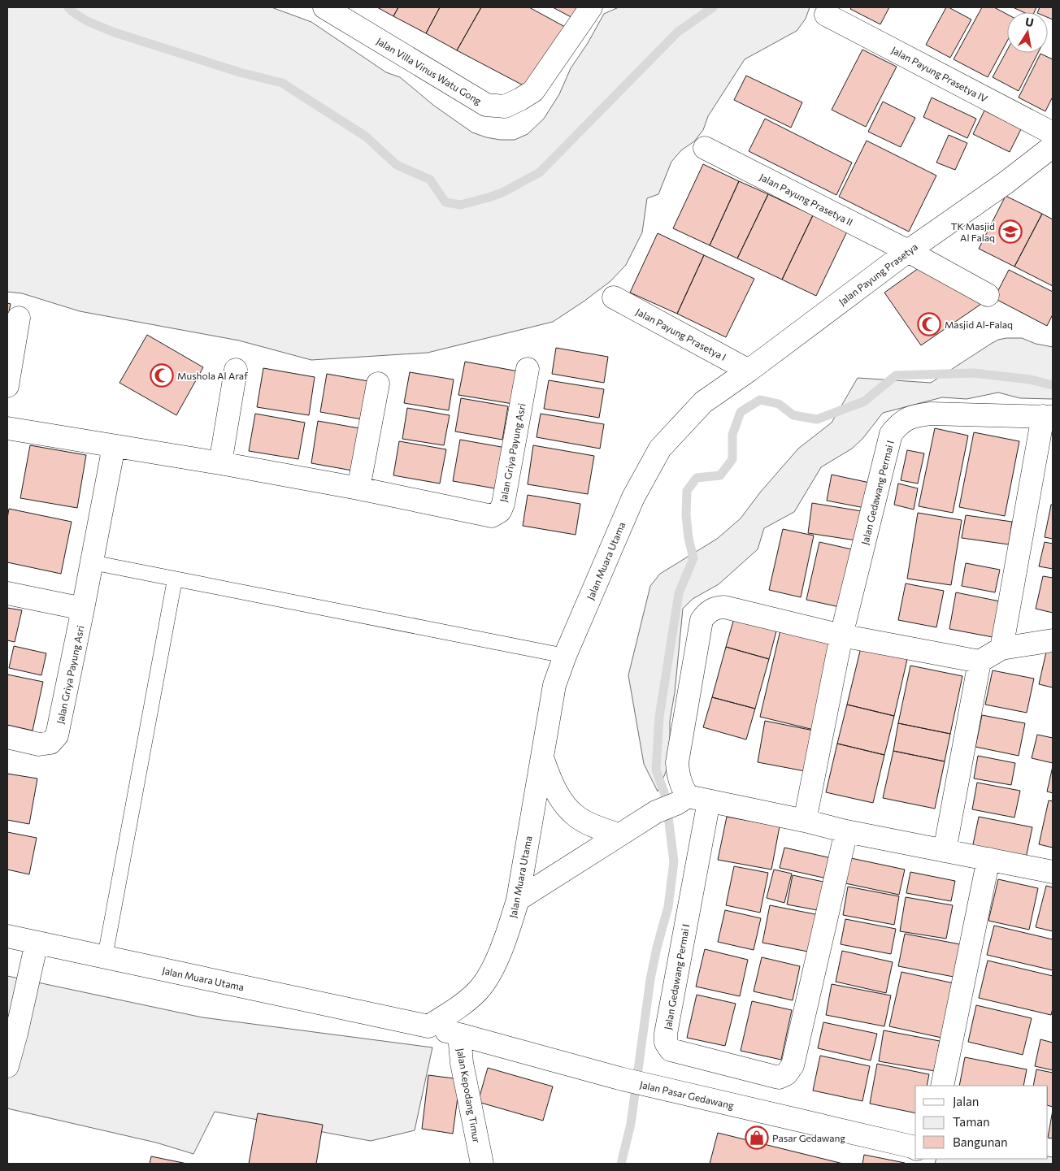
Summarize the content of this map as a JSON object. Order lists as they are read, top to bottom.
{
  "streets": {
    "street": [
      "Jalan Villa Vinus Watu Gong",
      "Jalan Payung Prasetya IV",
      "Jalan Payung Prasetya II",
      "Jalan Payung Prasetya",
      "Jalan Payung Prasetya I",
      "Jalan Griya Payung Asri",
      "Jalan Gedawang Permai I",
      "Jalan Muara Utama",
      "Jalan Pasar Gedawang",
      "Jalan Kepodang Timur"
    ]
  },
  "crossings": [
    ["Jalan Payung Prasetya II", "Jalan Payung Prasetya"],
    ["Jalan Payung Prasetya", "Jalan Payung Prasetya I"],
    ["Jalan Payung Prasetya", "Jalan Muara Utama"],
    ["Jalan Muara Utama", "Jalan Kepodang Timur"],
    ["Jalan Pasar Gedawang", "Jalan Kepodang Timur"]
  ],
  "places": {
    "school or university": ["TK Masjid Al Falaq"],
    "mosque": ["Masjid Al-Falaq", "Mushola Al Araf"],
    "shop": ["Pasar Gedawang"]
  },
  "legend": ["Jalan", "Taman", "Bangunan"],
  "north": "top"
}
